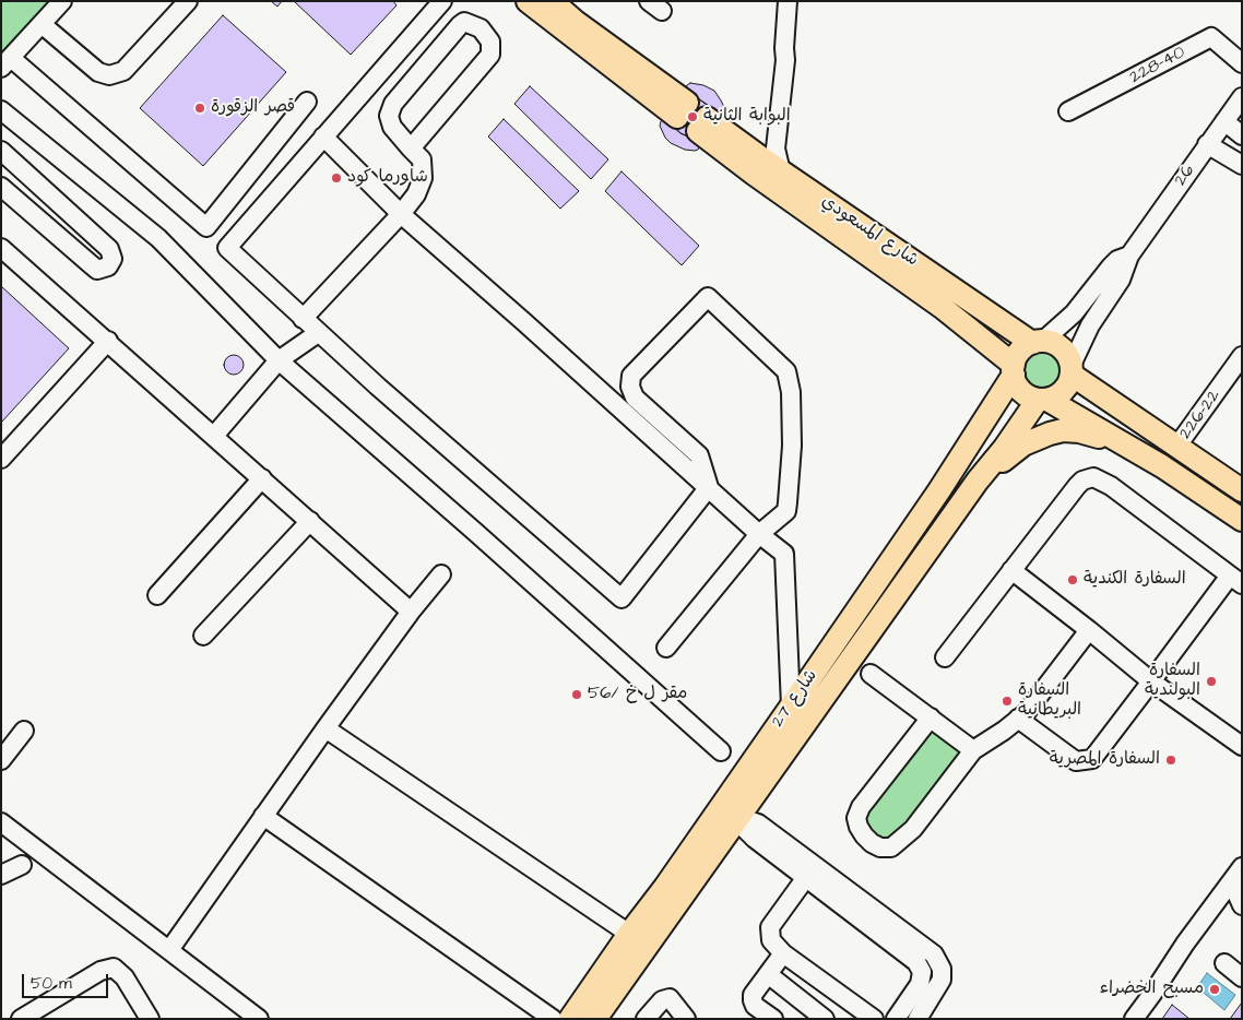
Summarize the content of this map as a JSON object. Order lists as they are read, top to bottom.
{
  "streets": {
    "main road": ["شارع المسعودي", "شارع 27"],
    "street": ["228-40", "26", "226-22"]
  },
  "crossings": [
    ["شارع المسعودي", "شارع 27"]
  ],
  "places": [
    "قصر الزقورة",
    "البوابة الثانية",
    "شاورما كود",
    "السفارة الكندية",
    "السفارة البولندية",
    "مقر ل خ /56",
    "السفارة البريطانية",
    "السفارة المصرية",
    "مسبح الخضراء"
  ],
  "scale_bar": "50 m"
}
